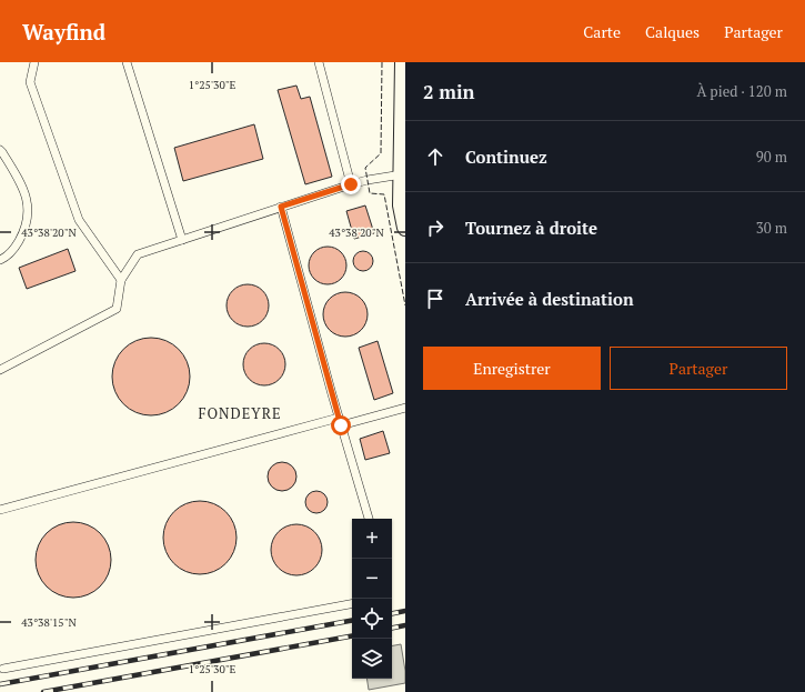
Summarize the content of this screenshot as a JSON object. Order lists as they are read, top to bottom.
{
  "districts": ["FONDEYRE"],
  "page": {
    "header": "Wayfind",
    "nav": ["Carte", "Calques", "Partager"],
    "heading": ["2 min", "À pied · 120 m"],
    "list": [
      ["Continuez", "90 m"],
      ["Tournez à droite", "30 m"],
      "Arrivée à destination"
    ],
    "buttons": ["Enregistrer", "Partager"],
    "map_buttons": ["+", "−"]
  },
  "coordinates": ["1°25'30\"E", "43°38'20\"N", "43°38'15\"N"]
}
